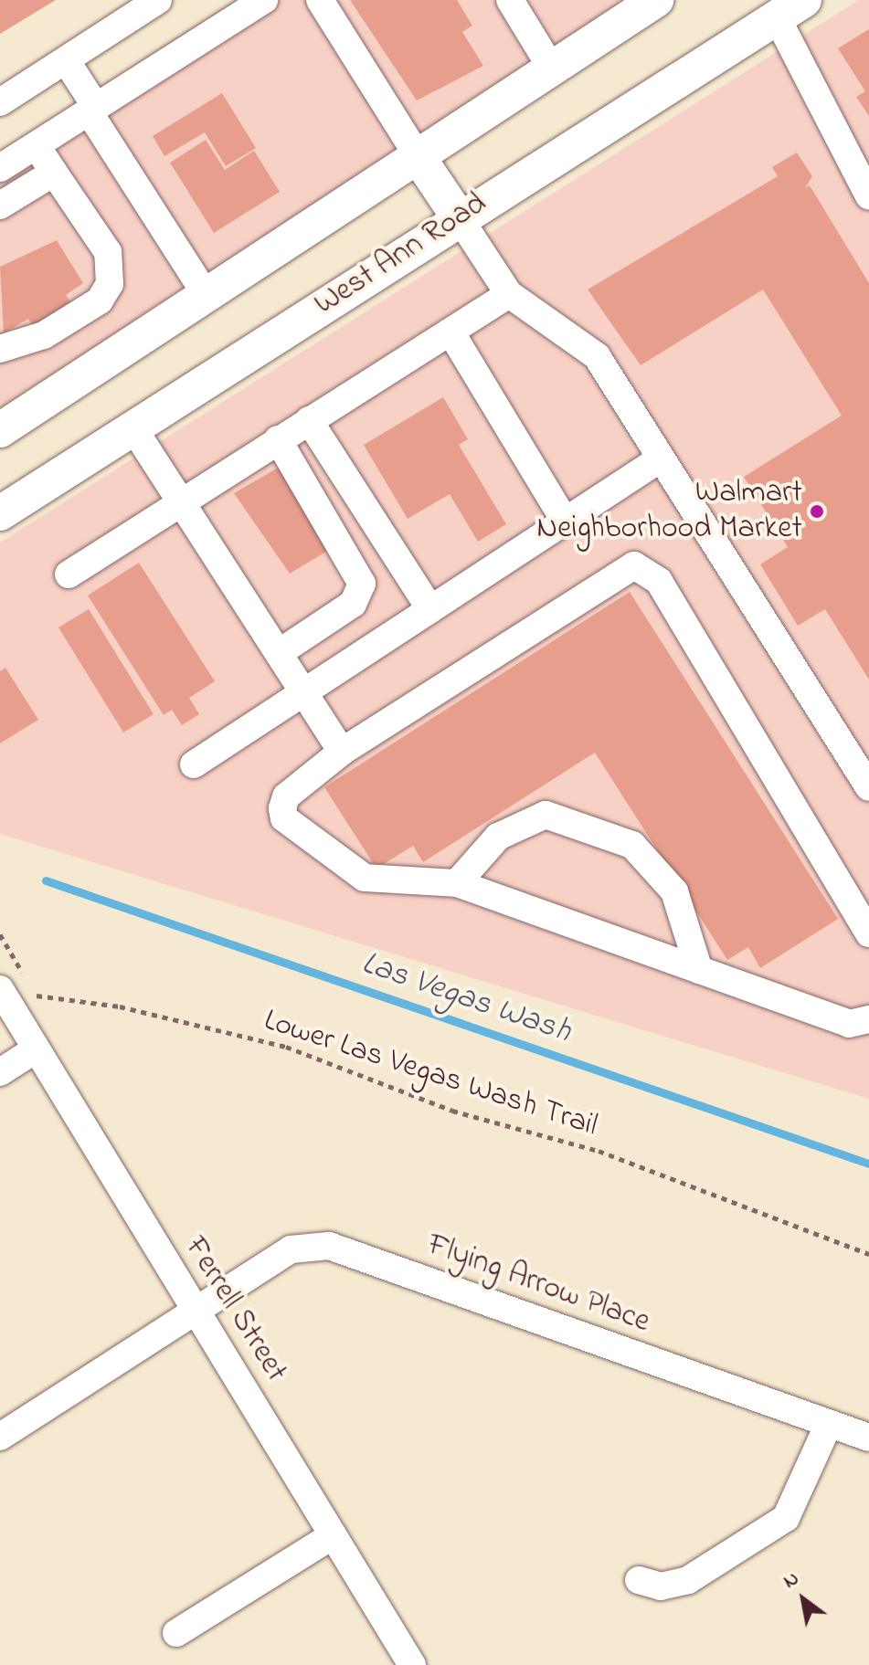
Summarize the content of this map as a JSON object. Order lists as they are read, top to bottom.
{
  "streets": {
    "main road": ["West Ann Road"],
    "street": ["Flying Arrow Place", "Ferrell Street"],
    "path": ["Lower Las Vegas Wash Trail"]
  },
  "crossings": [
    ["Flying Arrow Place", "Ferrell Street"]
  ],
  "water": ["Las Vegas Wash"],
  "places": ["Walmart Neighborhood Market"],
  "north": "top left"
}
